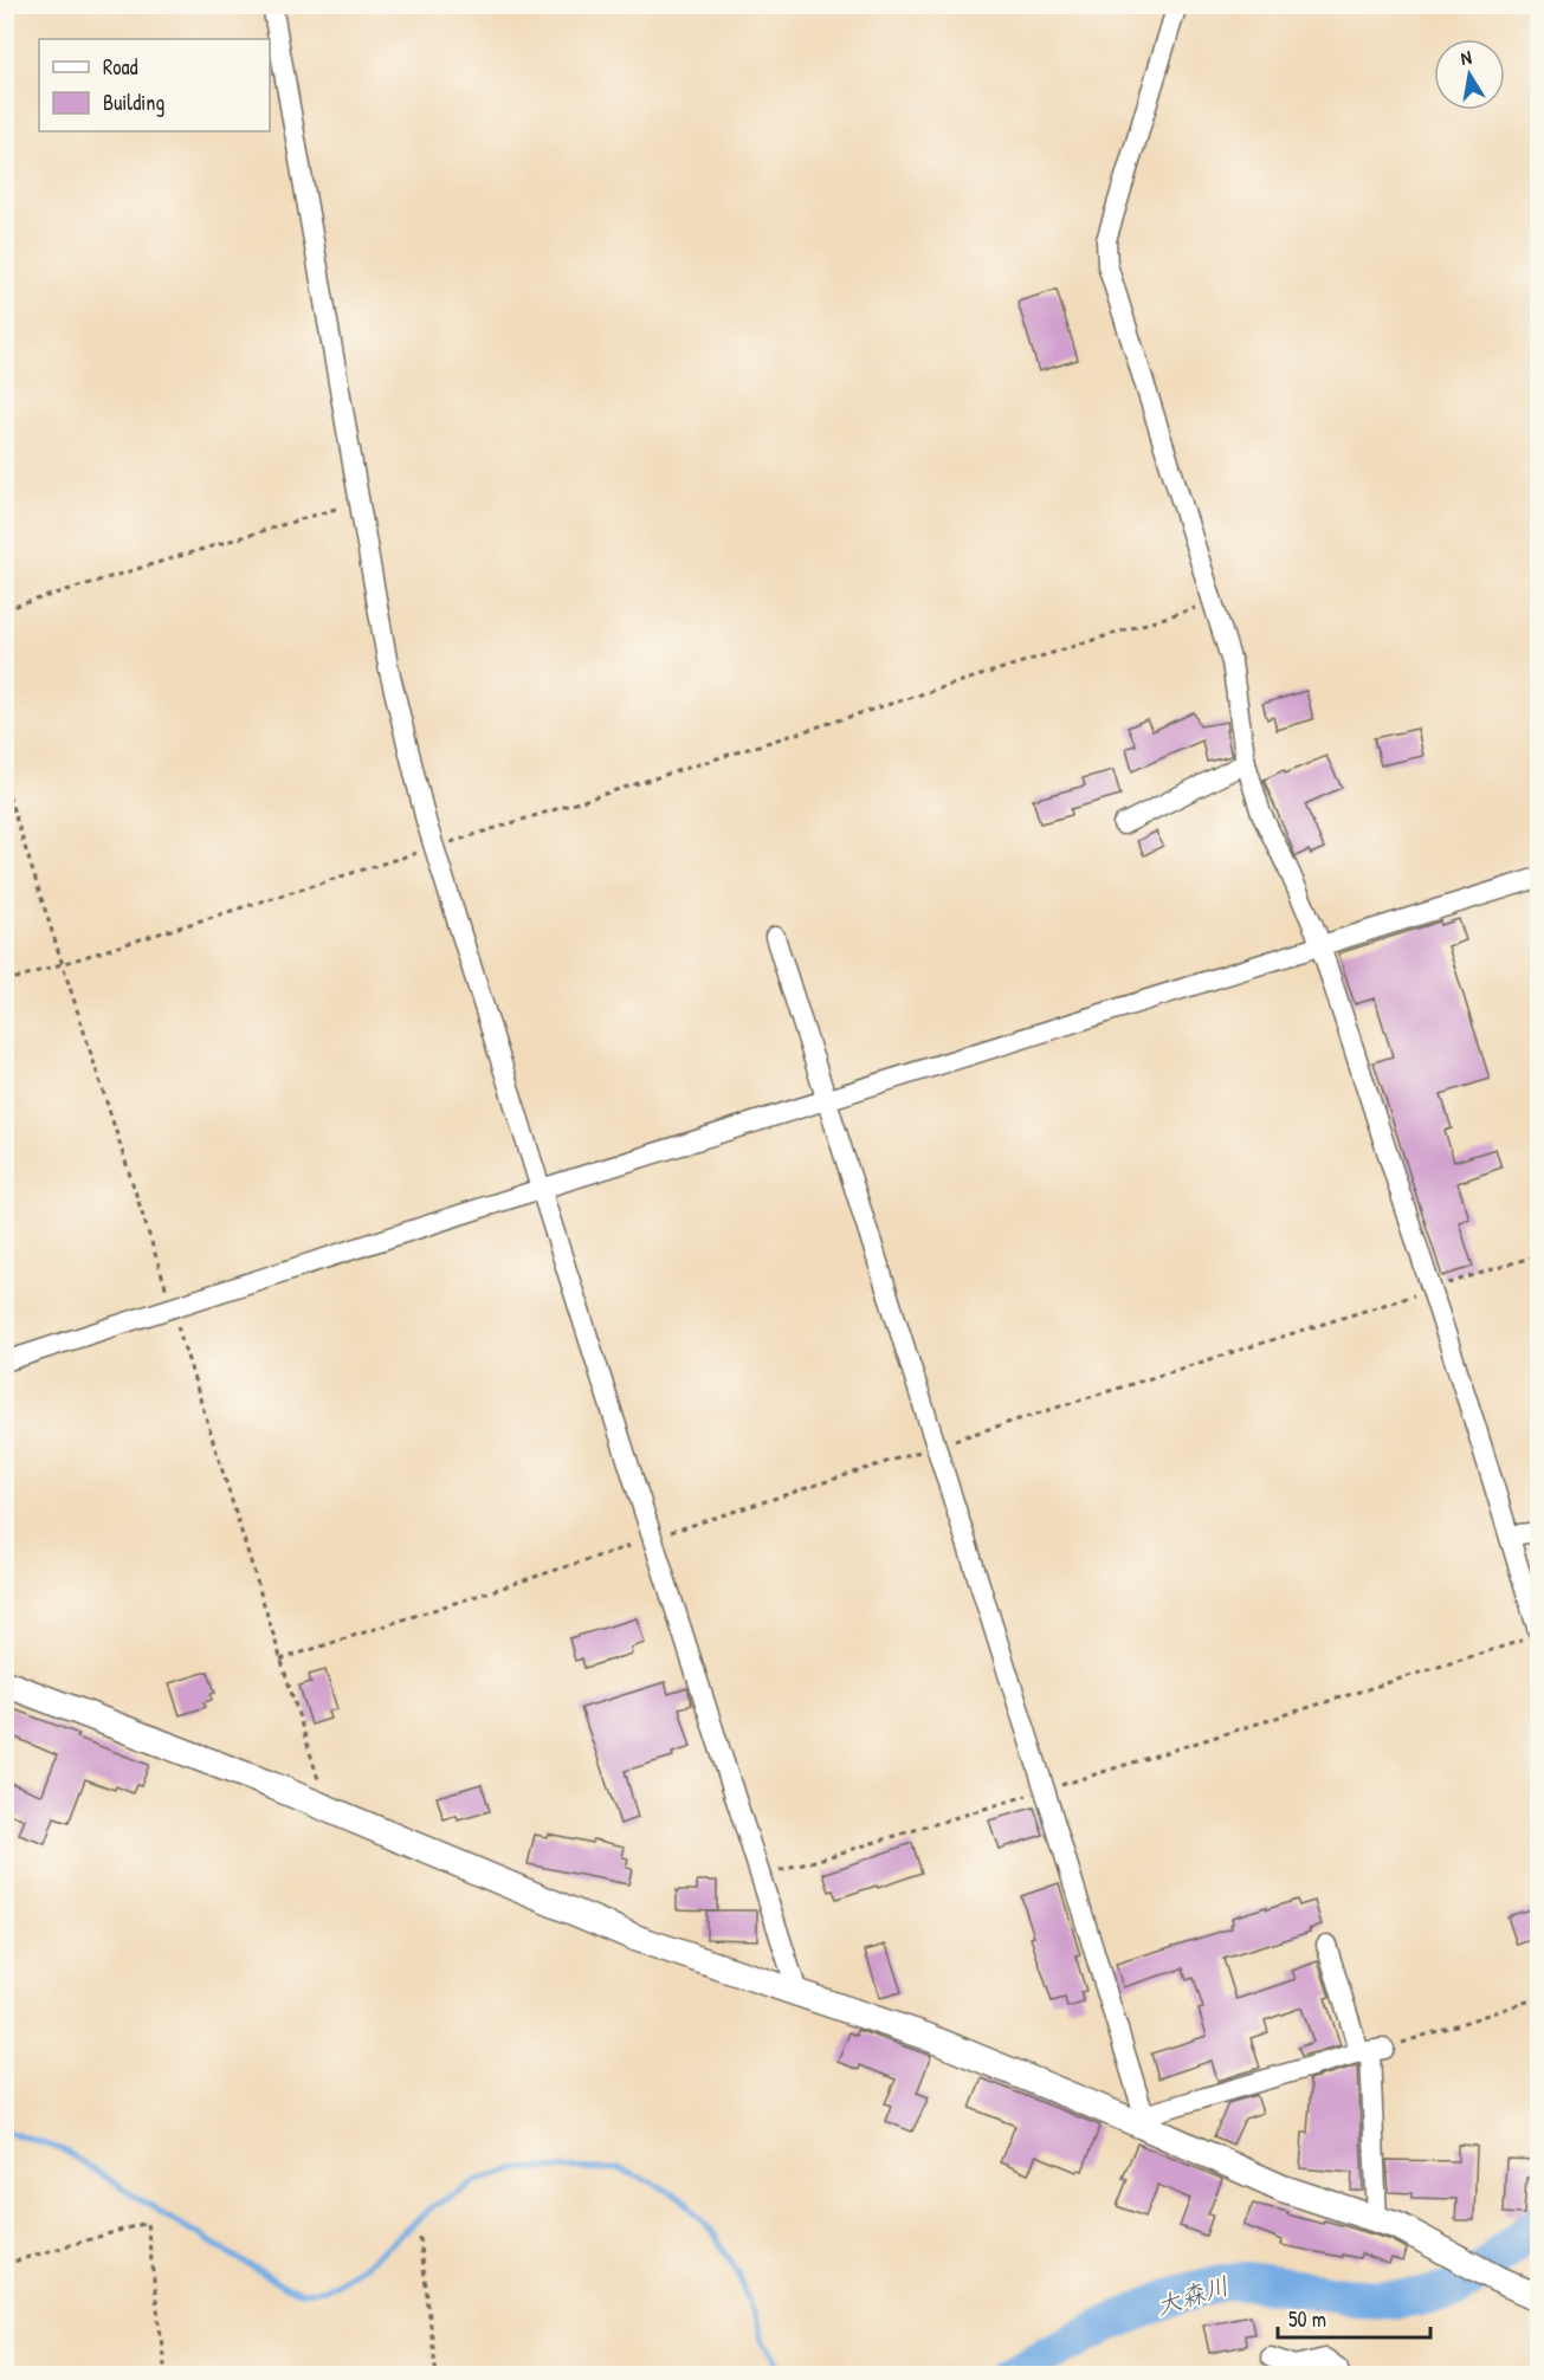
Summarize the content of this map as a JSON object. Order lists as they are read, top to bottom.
{
  "water": ["大森川"],
  "legend": ["Road", "Building"],
  "scale_bar": "50 m",
  "north": "top"
}
